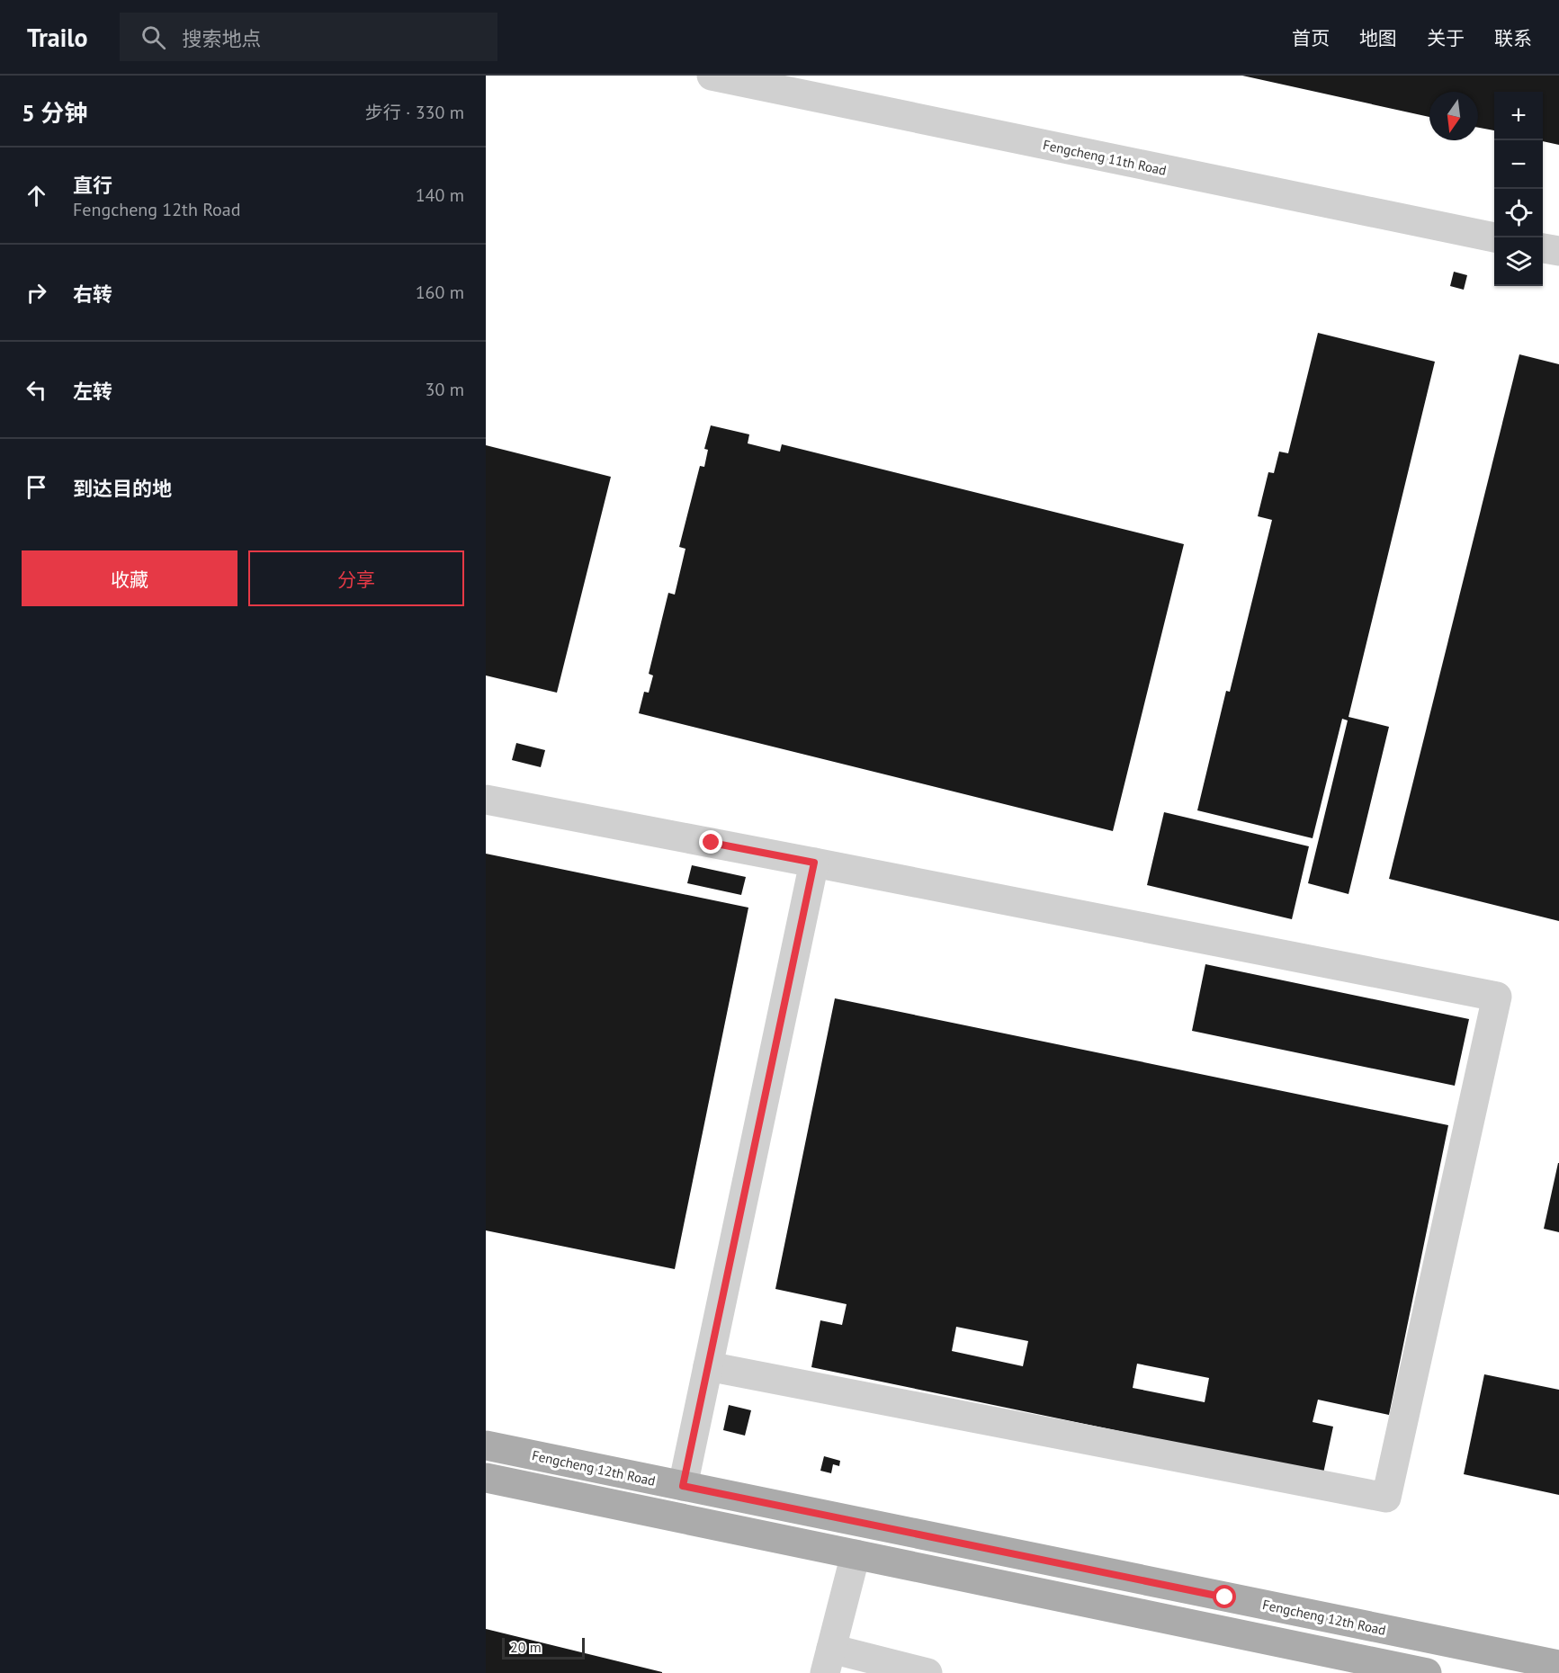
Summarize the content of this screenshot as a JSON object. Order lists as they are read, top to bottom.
{
  "streets": {
    "main road": ["Fengcheng 12th Road"],
    "street": ["Fengcheng 11th Road"]
  },
  "scale_bar": "20 m",
  "north": "bottom",
  "page": {
    "header": "Trailo",
    "search": "搜索地点",
    "nav": [
      "首页",
      "地图",
      "关于",
      "联系"
    ],
    "heading": ["5 分钟", "步行 · 330 m"],
    "map_buttons": ["+", "−"],
    "list": [
      ["直行", "Fengcheng 12th Road", "140 m"],
      ["右转", "160 m"],
      ["左转", "30 m"],
      "到达目的地"
    ],
    "buttons": ["收藏", "分享"],
    "scale": "20 m"
  }
}
